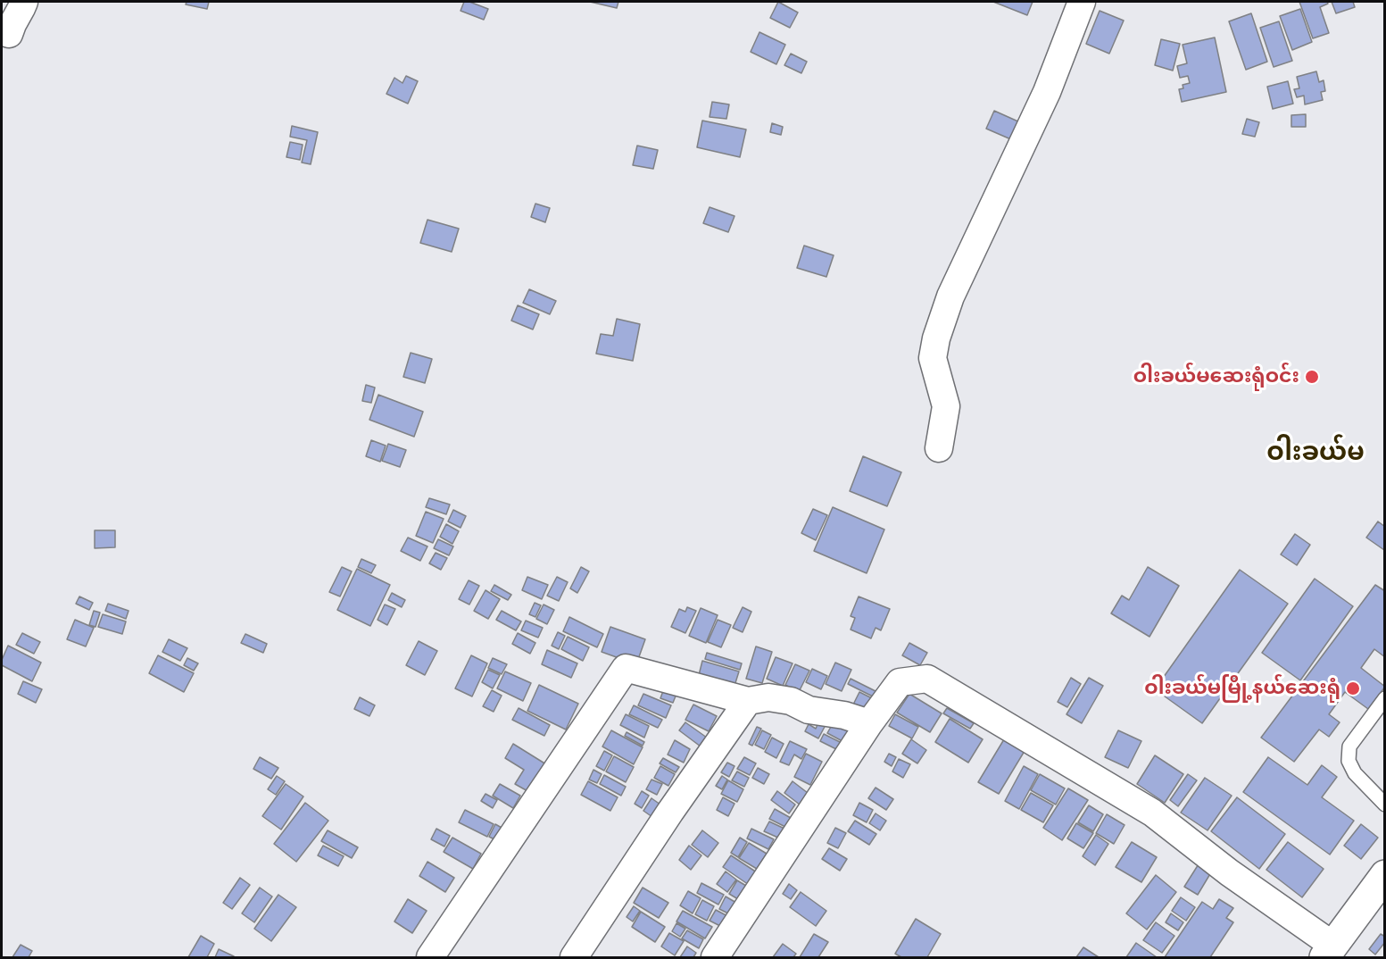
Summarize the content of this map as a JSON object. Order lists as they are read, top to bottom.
{
  "districts": ["ဝါးခယ်မ"],
  "places": ["ဝါးခယ်မဆေးရုံဝင်း", "ဝါးခယ်မမြို့နယ်ဆေးရုံ"]
}
